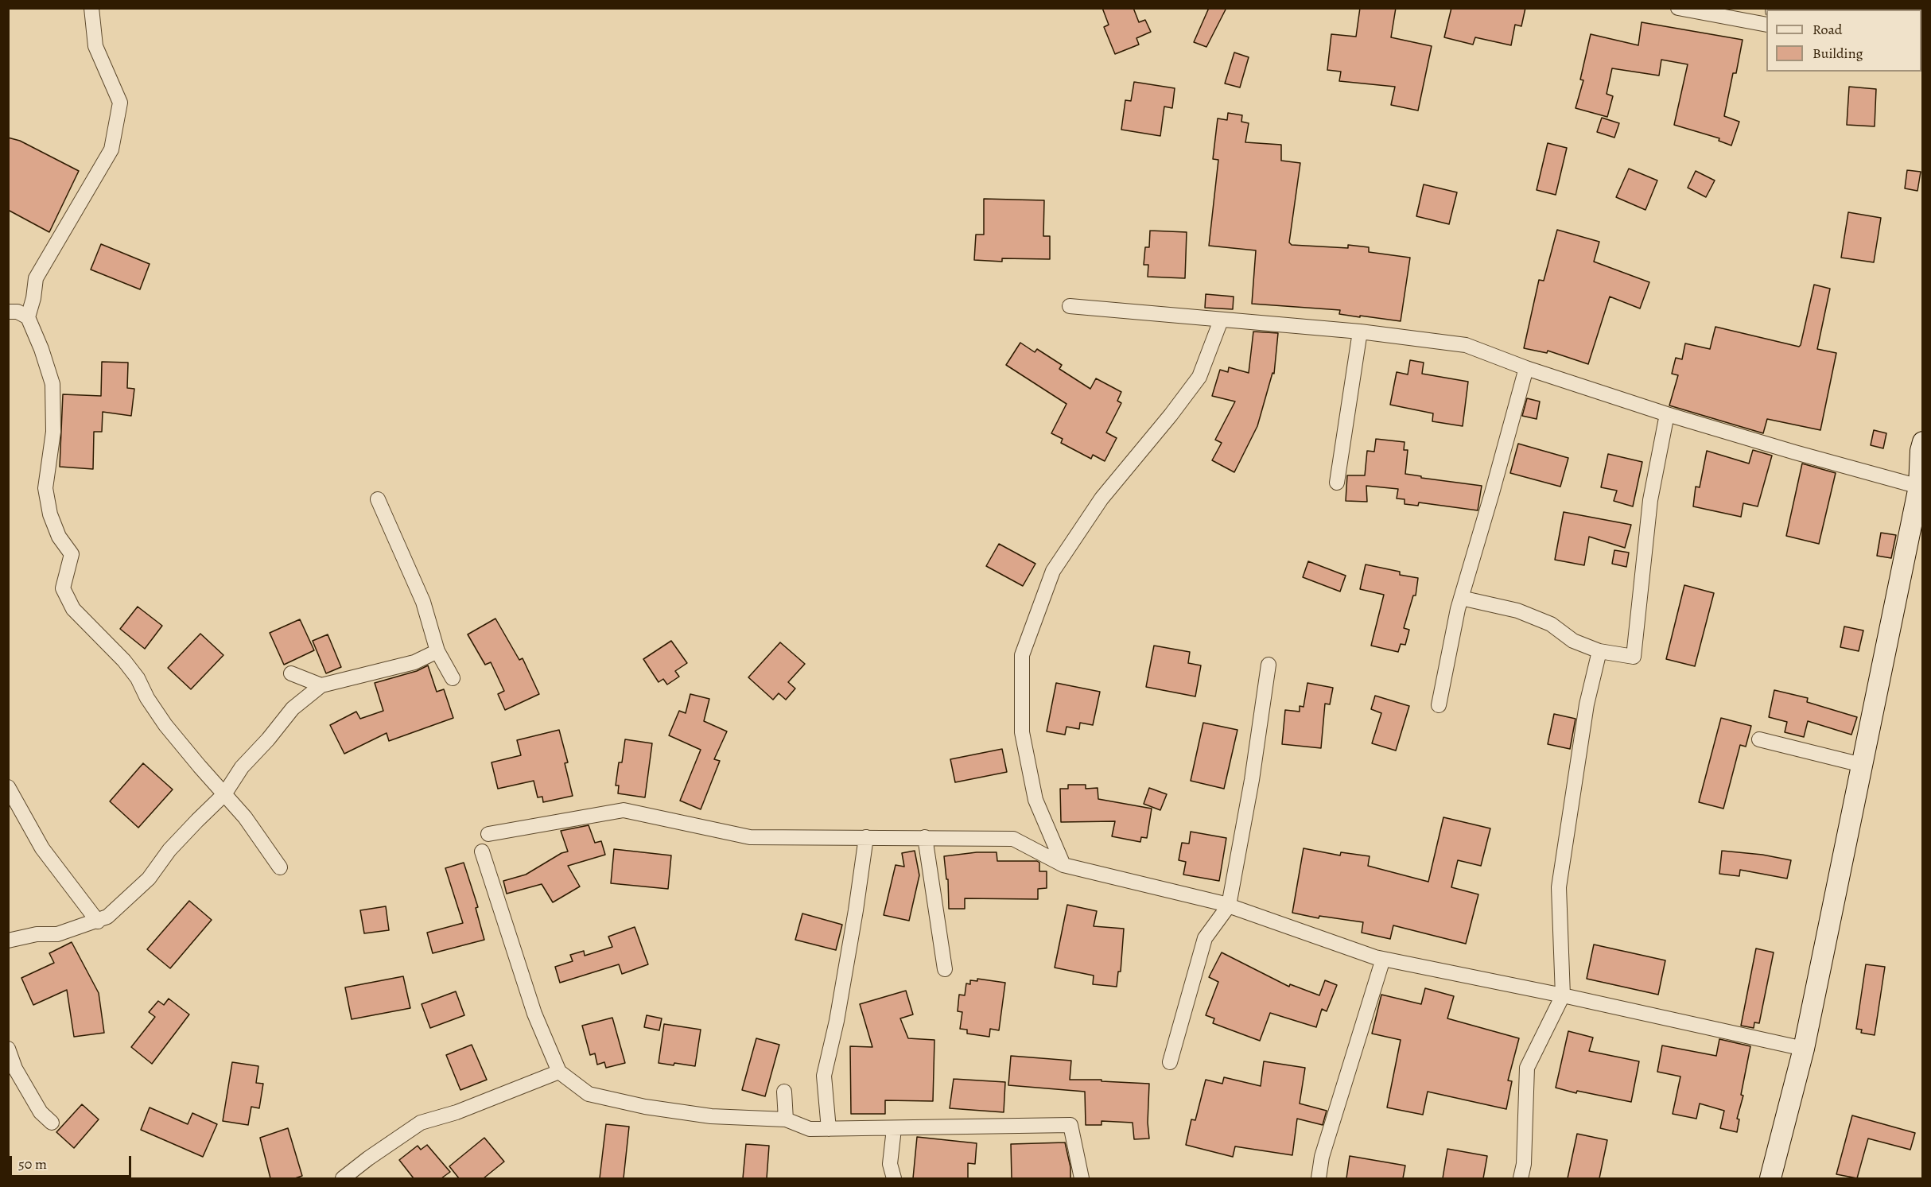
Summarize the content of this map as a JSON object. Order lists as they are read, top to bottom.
{
  "legend": ["Road", "Building"],
  "scale_bar": "50 m"
}
